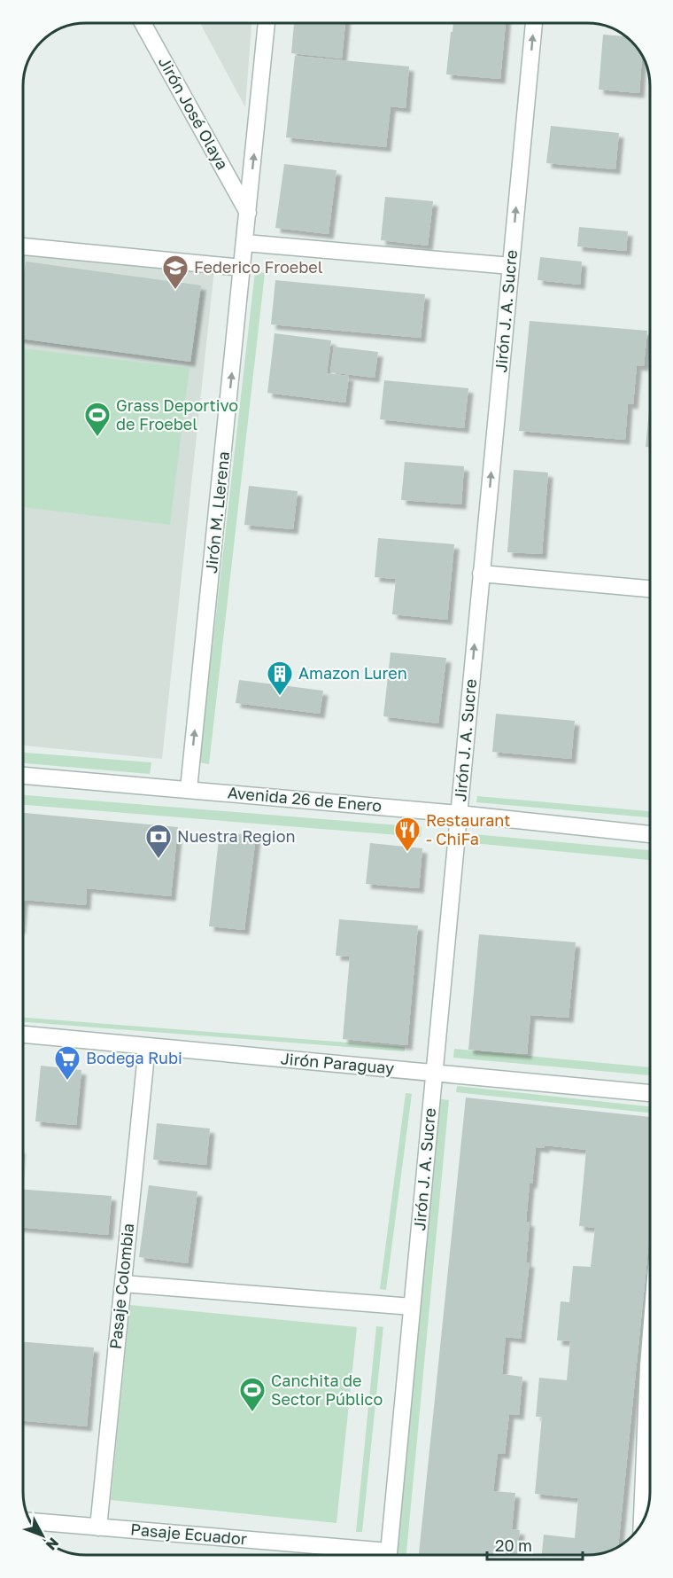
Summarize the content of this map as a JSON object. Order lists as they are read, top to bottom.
{
  "streets": {
    "street": [
      "Jirón José Olaya",
      "Jirón J. A. Sucre",
      "Jirón M. Llerena",
      "Avenida 26 de Enero",
      "Jirón Paraguay",
      "Pasaje Colombia",
      "Pasaje Ecuador"
    ]
  },
  "crossings": [
    ["Jirón José Olaya", "Jirón M. Llerena"],
    ["Jirón J. A. Sucre", "Avenida 26 de Enero"],
    ["Jirón J. A. Sucre", "Jirón Paraguay"],
    ["Jirón M. Llerena", "Avenida 26 de Enero"],
    ["Jirón Paraguay", "Pasaje Colombia"],
    ["Pasaje Colombia", "Pasaje Ecuador"]
  ],
  "one_way": ["Jirón J. A. Sucre", "Jirón M. Llerena"],
  "places": {
    "school or university": ["Federico Froebel"],
    "sports": ["Grass Deportivo de Froebel", "Canchita de Sector Público"],
    "building": ["Amazon Luren"],
    "restaurant": ["Restaurant - ChiFa"],
    "bank": ["Nuestra Region"],
    "supermarket": ["Bodega Rubi"]
  },
  "scale_bar": "20 m",
  "north": "bottom right"
}
